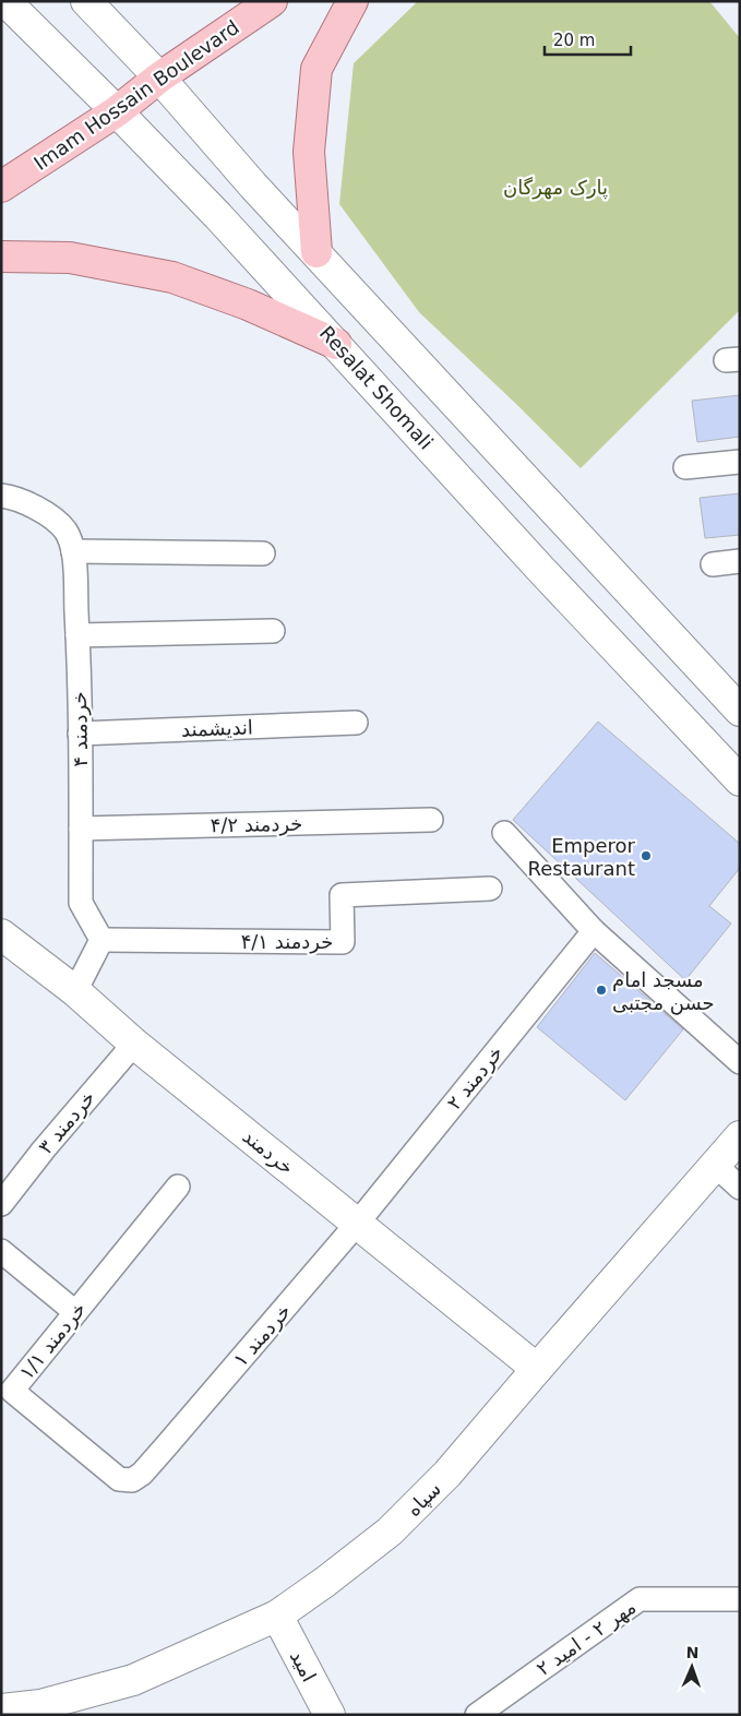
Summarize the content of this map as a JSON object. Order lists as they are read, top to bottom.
{
  "streets": {
    "main road": [
      "Imam Hossain Boulevard",
      "Resalat Shomali",
      "خردمند",
      "سپاه",
      "امید"
    ],
    "street": [
      "اندیشمند",
      "خردمند ۴",
      "خردمند ۴/۲",
      "خردمند ۴/۱",
      "خردمند ۲",
      "خردمند ۳",
      "خردمند ۱",
      "خردمند ۱/۱",
      "مهر ۲ - امید ۲"
    ]
  },
  "crossings": [
    ["Imam Hossain Boulevard", "Resalat Shomali"],
    ["اندیشمند", "خردمند ۴"],
    ["خردمند ۴", "خردمند ۴/۲"],
    ["خردمند ۴", "خردمند ۴/۱"],
    ["خردمند ۲", "خردمند"],
    ["خردمند ۲", "خردمند ۱"],
    ["خردمند ۳", "خردمند"],
    ["خردمند", "خردمند ۱"],
    ["خردمند", "سپاه"],
    ["خردمند ۱", "خردمند ۱/۱"],
    ["سپاه", "امید"]
  ],
  "parks": ["پارک مهرگان"],
  "places": ["Emperor Restaurant", "مسجد امام حسن مجتبی"],
  "scale_bar": "20 m",
  "north": "top"
}
